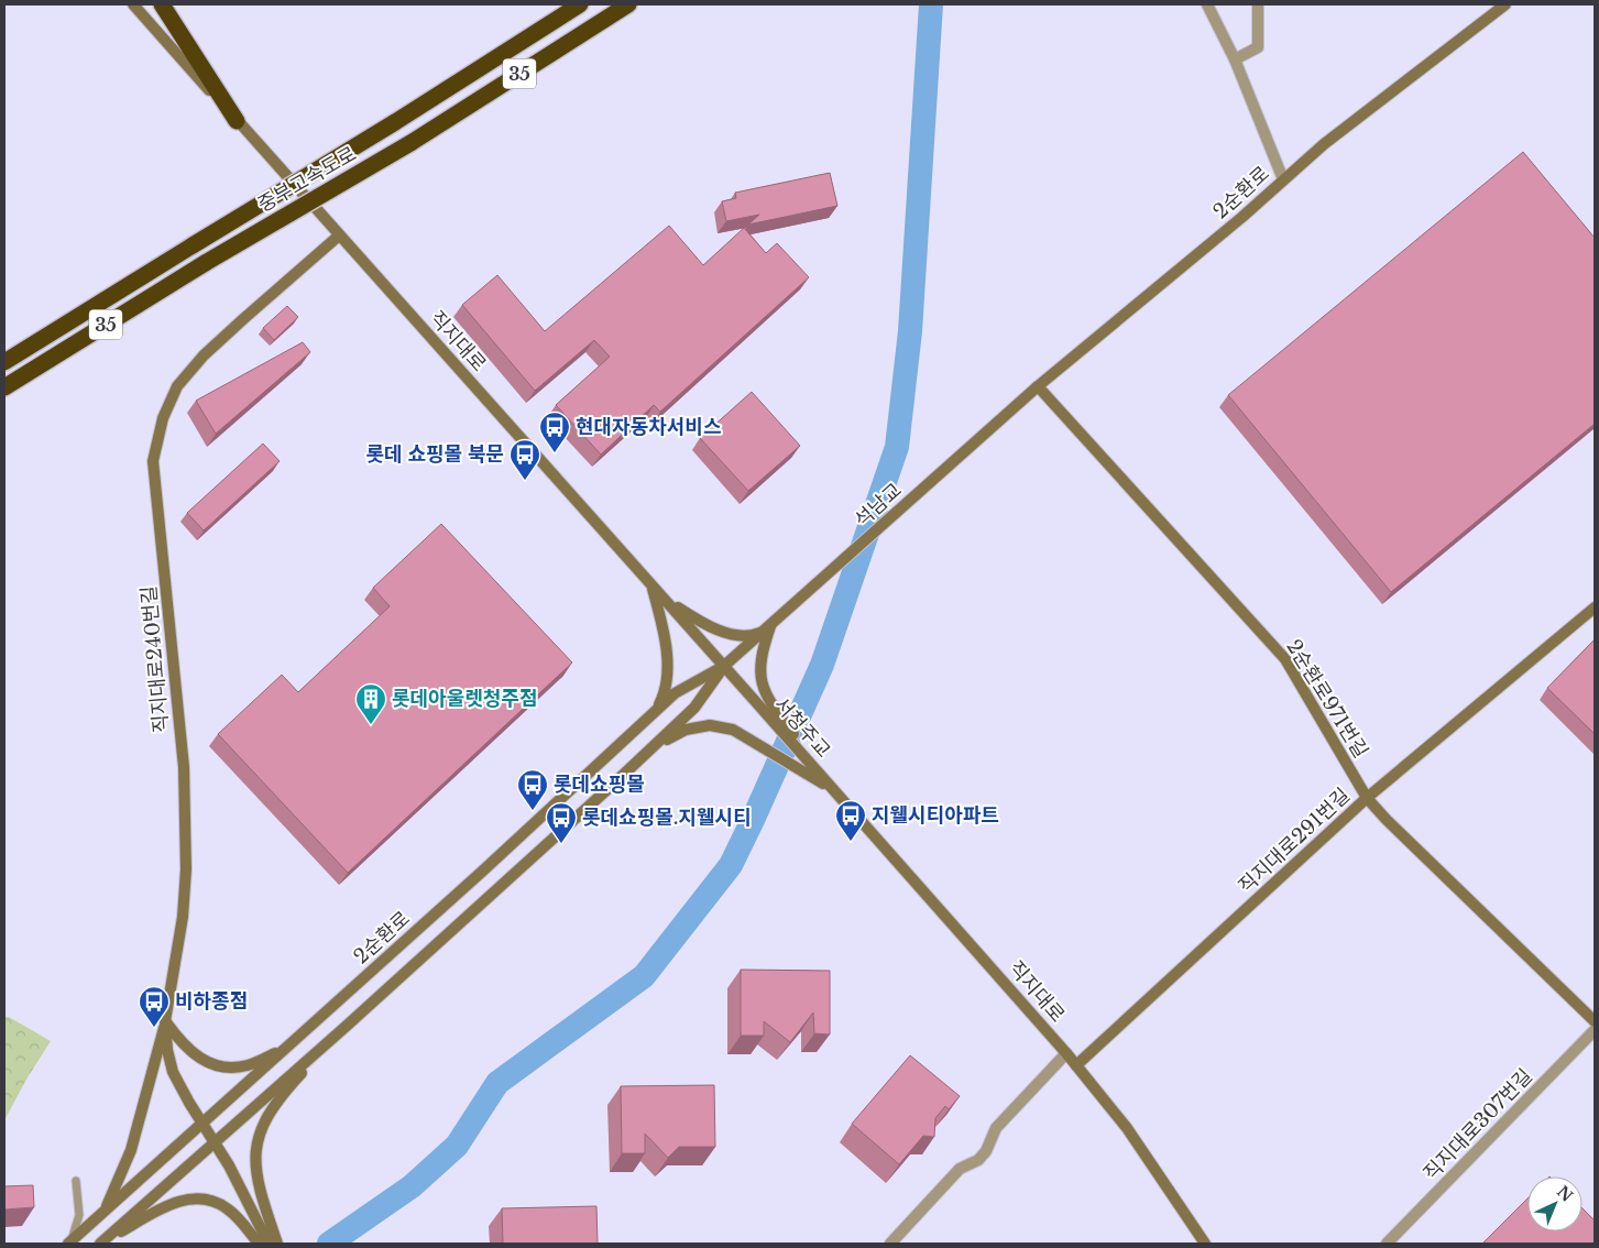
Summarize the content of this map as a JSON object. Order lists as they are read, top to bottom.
{
  "streets": {
    "highway": ["35", "중부고속도로"],
    "street": [
      "2순환로",
      "직지대로",
      "석남교",
      "직지대로240번길",
      "2순환로971번길",
      "서청주교",
      "직지대로291번길",
      "직지대로307번길"
    ]
  },
  "crossings": [
    ["2순환로", "직지대로"],
    ["2순환로", "석남교"],
    ["2순환로", "직지대로240번길"],
    ["2순환로", "2순환로971번길"],
    ["직지대로", "직지대로240번길"],
    ["직지대로", "서청주교"],
    ["직지대로", "직지대로291번길"],
    ["2순환로971번길", "직지대로291번길"]
  ],
  "places": {
    "bus stop": [
      "현대자동차서비스",
      "롯데 쇼핑몰 북문",
      "롯데쇼핑몰",
      "지웰시티아파트",
      "롯데쇼핑몰.지웰시티",
      "비하종점"
    ],
    "building": ["롯데아울렛청주점"]
  },
  "north": "top right"
}
